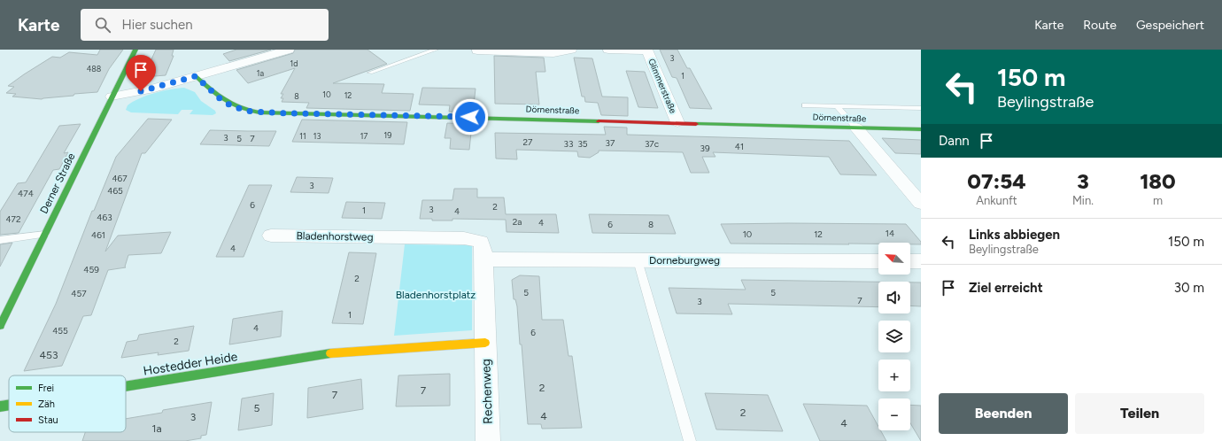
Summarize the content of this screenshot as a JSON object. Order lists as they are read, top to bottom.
{
  "streets": {
    "street": [
      "Glimmerstraße",
      "Dörnenstraße",
      "Derner Straße",
      "Bladenhorstweg",
      "Dorneburgweg",
      "Hostedder Heide",
      "Rechenweg"
    ]
  },
  "crossings": [
    ["Glimmerstraße", "Dörnenstraße"],
    ["Bladenhorstweg", "Dorneburgweg"],
    ["Hostedder Heide", "Rechenweg"]
  ],
  "parks": ["Bladenhorstplatz"],
  "house_numbers": [
    "3",
    "1d",
    "488",
    "1a",
    "1",
    "10",
    "12",
    "8",
    "19",
    "11",
    "13",
    "17",
    "3",
    "5",
    "7",
    "27",
    "37",
    "33",
    "35",
    "37c",
    "41",
    "39",
    "467",
    "3",
    "465",
    "474",
    "6",
    "2",
    "3",
    "1",
    "4",
    "463",
    "472",
    "2a",
    "4",
    "6",
    "8",
    "14",
    "10",
    "12",
    "461",
    "4",
    "459",
    "2",
    "5",
    "5",
    "457",
    "7",
    "3",
    "1",
    "4",
    "455",
    "6",
    "2",
    "453",
    "2",
    "7",
    "7",
    "5",
    "2",
    "4",
    "3",
    "4",
    "1a"
  ],
  "legend": ["Frei", "Zäh", "Stau"],
  "north": "top left",
  "page": {
    "header": "Karte",
    "search": "Hier suchen",
    "nav": ["Karte", "Route", "Gespeichert"],
    "turn": ["150 m", "Beylingstraße"],
    "then": "Dann",
    "eta": [
      "07:54",
      "Ankunft",
      "3",
      "Min.",
      "180",
      "m"
    ],
    "list": [
      {
        "name": "Links abbiegen",
        "note": "Beylingstraße",
        "value": "150 m"
      },
      {
        "name": "Ziel erreicht",
        "value": "30 m"
      }
    ],
    "map_buttons": ["+", "−"],
    "buttons": ["Beenden", "Teilen"]
  }
}
